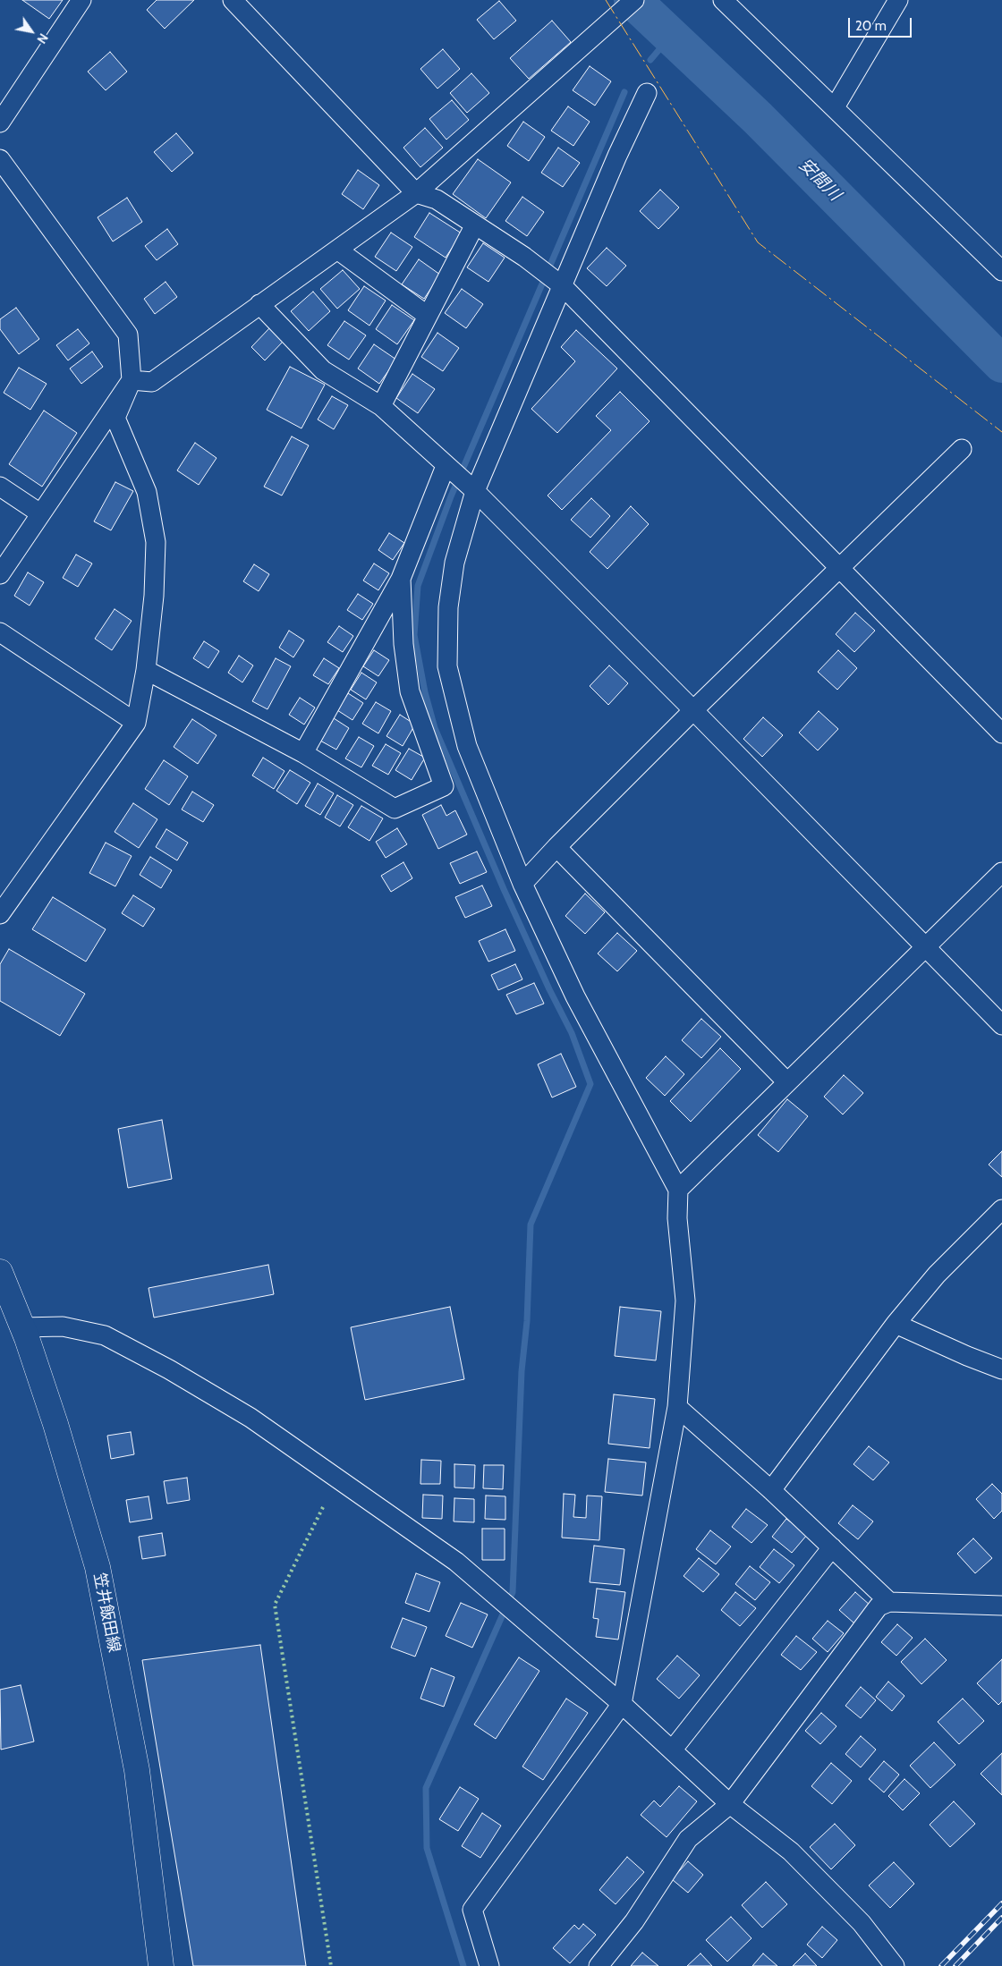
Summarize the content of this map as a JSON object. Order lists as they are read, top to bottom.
{
  "streets": {
    "main road": ["笠井飯田線"]
  },
  "water": ["安間川"],
  "scale_bar": "20 m",
  "north": "bottom right"
}
